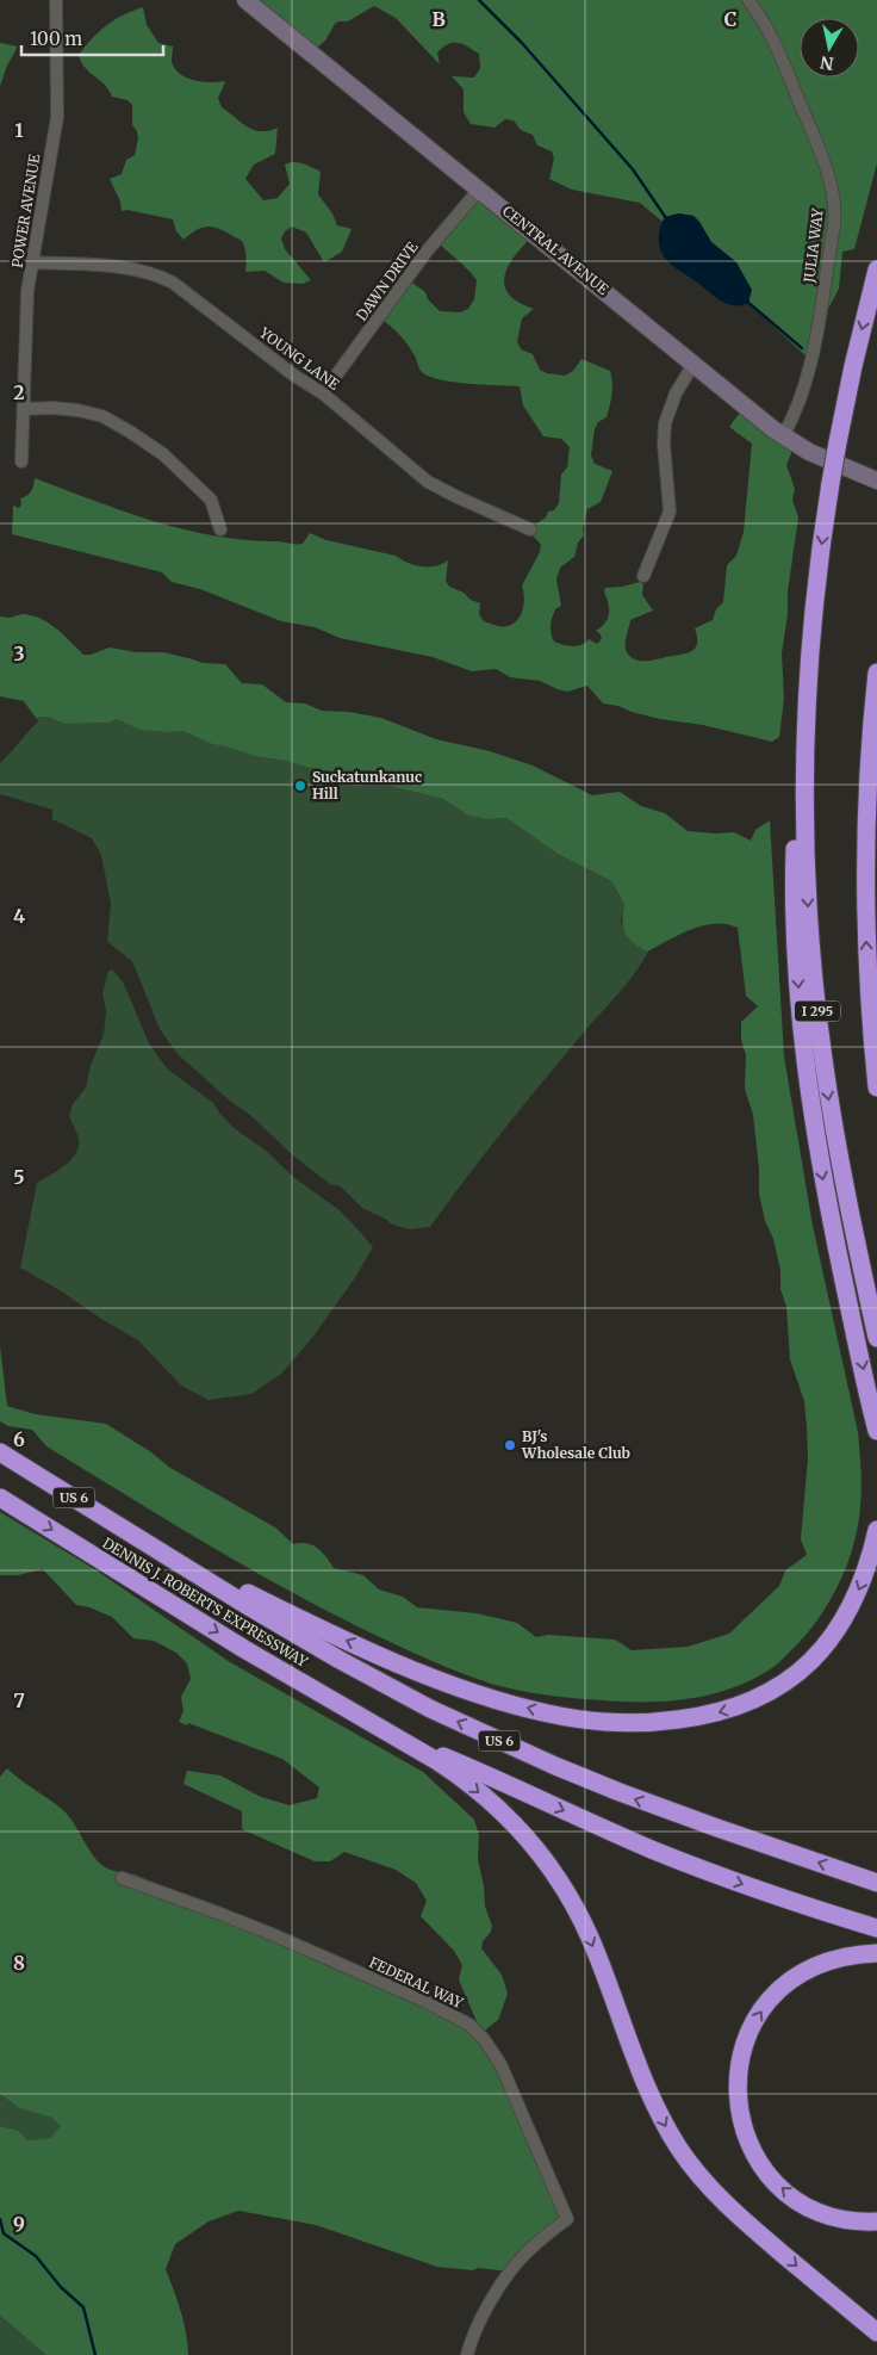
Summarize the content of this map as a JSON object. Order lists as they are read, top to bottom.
{
  "streets": {
    "highway": ["I 295", "US 6", "DENNIS J. ROBERTS EXPRESSWAY"],
    "street": [
      "POWER AVENUE",
      "JULIA WAY",
      "CENTRAL AVENUE",
      "DAWN DRIVE",
      "YOUNG LANE",
      "FEDERAL WAY"
    ]
  },
  "crossings": [
    ["POWER AVENUE", "YOUNG LANE"],
    ["JULIA WAY", "CENTRAL AVENUE"],
    ["CENTRAL AVENUE", "DAWN DRIVE"],
    ["DAWN DRIVE", "YOUNG LANE"],
    ["US 6", "DENNIS J. ROBERTS EXPRESSWAY"]
  ],
  "places": ["Suckatunkanuc Hill", "BJ's Wholesale Club"],
  "scale_bar": "100 m",
  "north": "bottom",
  "grid": {
    "columns": ["B", "C"],
    "rows": [
      "1",
      "2",
      "3",
      "4",
      "5",
      "6",
      "7",
      "8",
      "9"
    ]
  }
}
